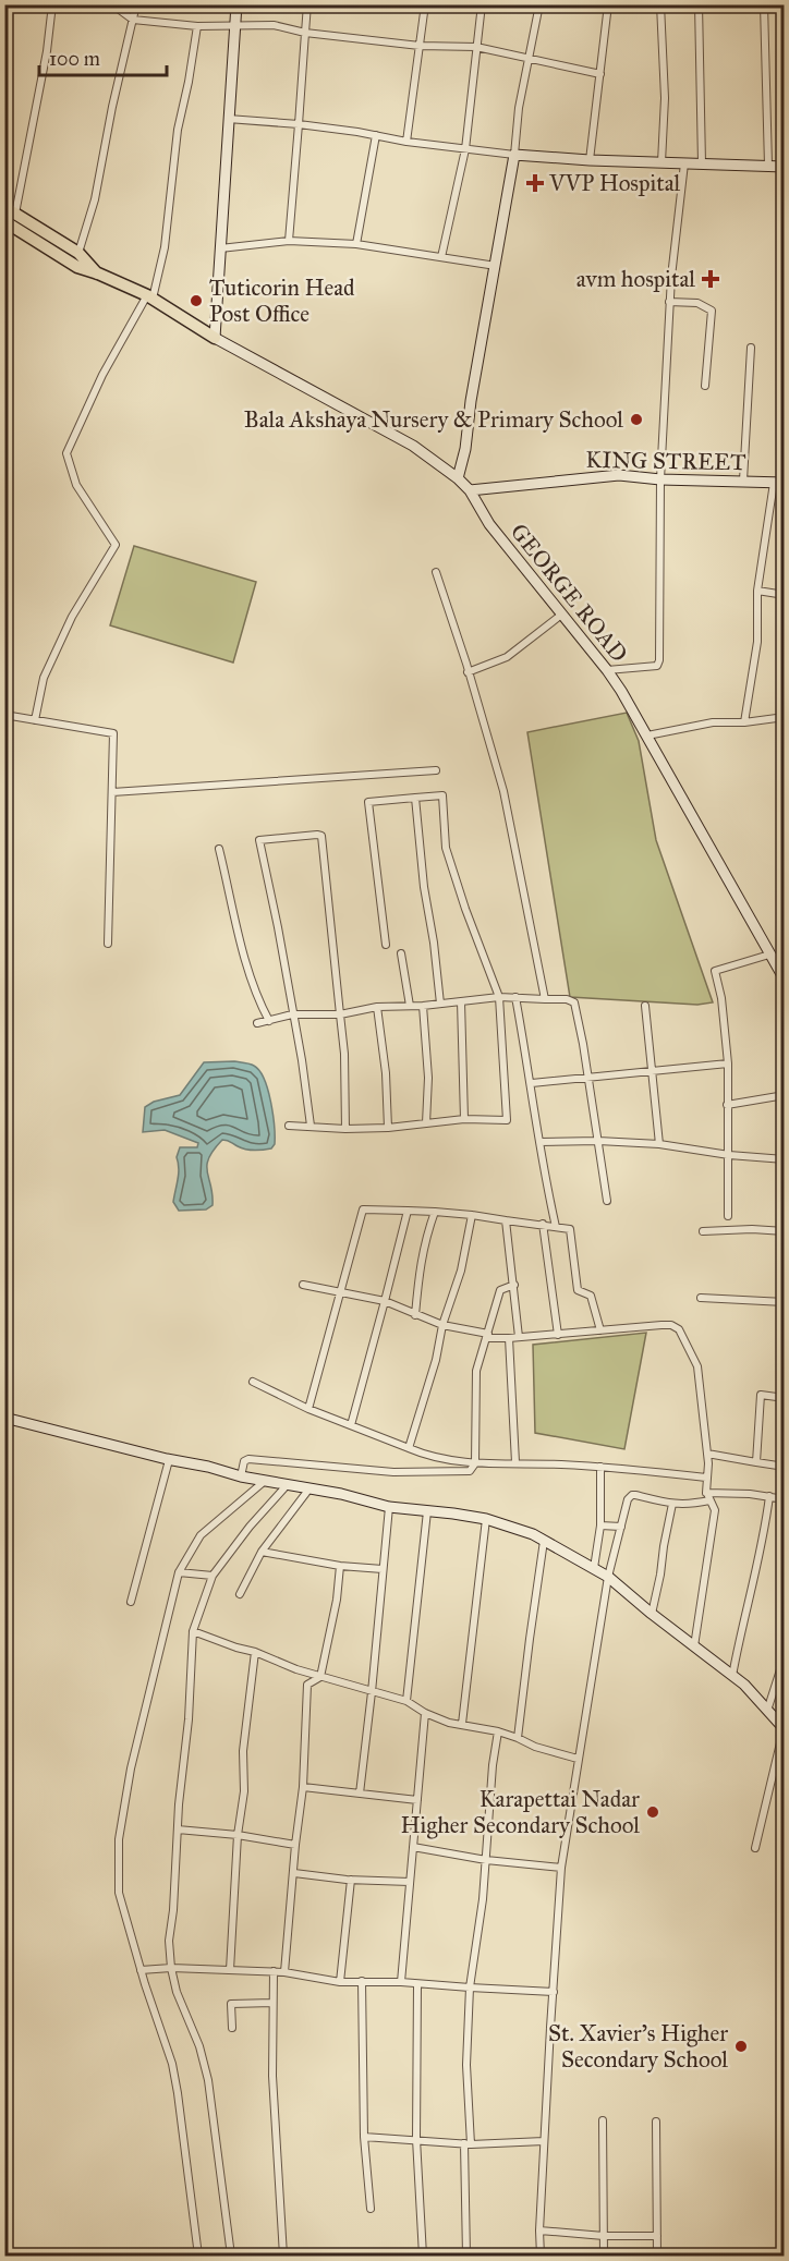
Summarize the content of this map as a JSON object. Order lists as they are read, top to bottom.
{
  "streets": {
    "street": ["KING STREET", "GEORGE ROAD"]
  },
  "crossings": [
    ["KING STREET", "GEORGE ROAD"]
  ],
  "places": {
    "health": ["VVP Hospital", "avm hospital"],
    "other": [
      "Tuticorin Head Post Office",
      "Bala Akshaya Nursery & Primary School",
      "Karapettai Nadar Higher Secondary School",
      "St. Xavier's Higher Secondary School"
    ]
  },
  "scale_bar": "100 m"
}
